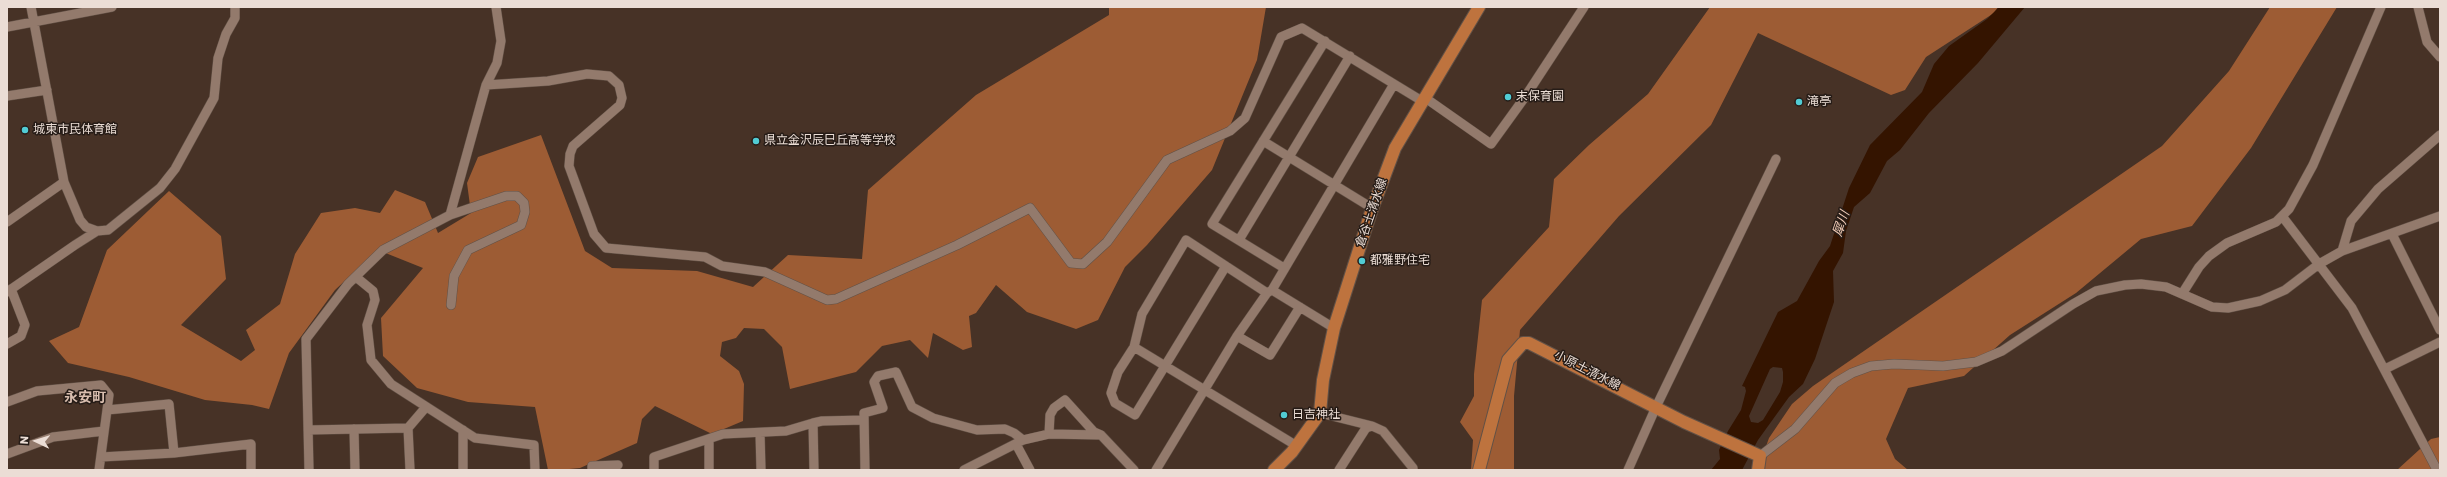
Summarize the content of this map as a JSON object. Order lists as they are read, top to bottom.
{
  "streets": {
    "main road": ["倉谷土清水線", "小原土清水線"]
  },
  "districts": ["永安町"],
  "water": ["犀川"],
  "places": [
    "末保育園",
    "滝亭",
    "城東市民体育館",
    "県立金沢辰巳丘高等学校",
    "都雅野住宅",
    "日吉神社"
  ],
  "north": "left"
}
